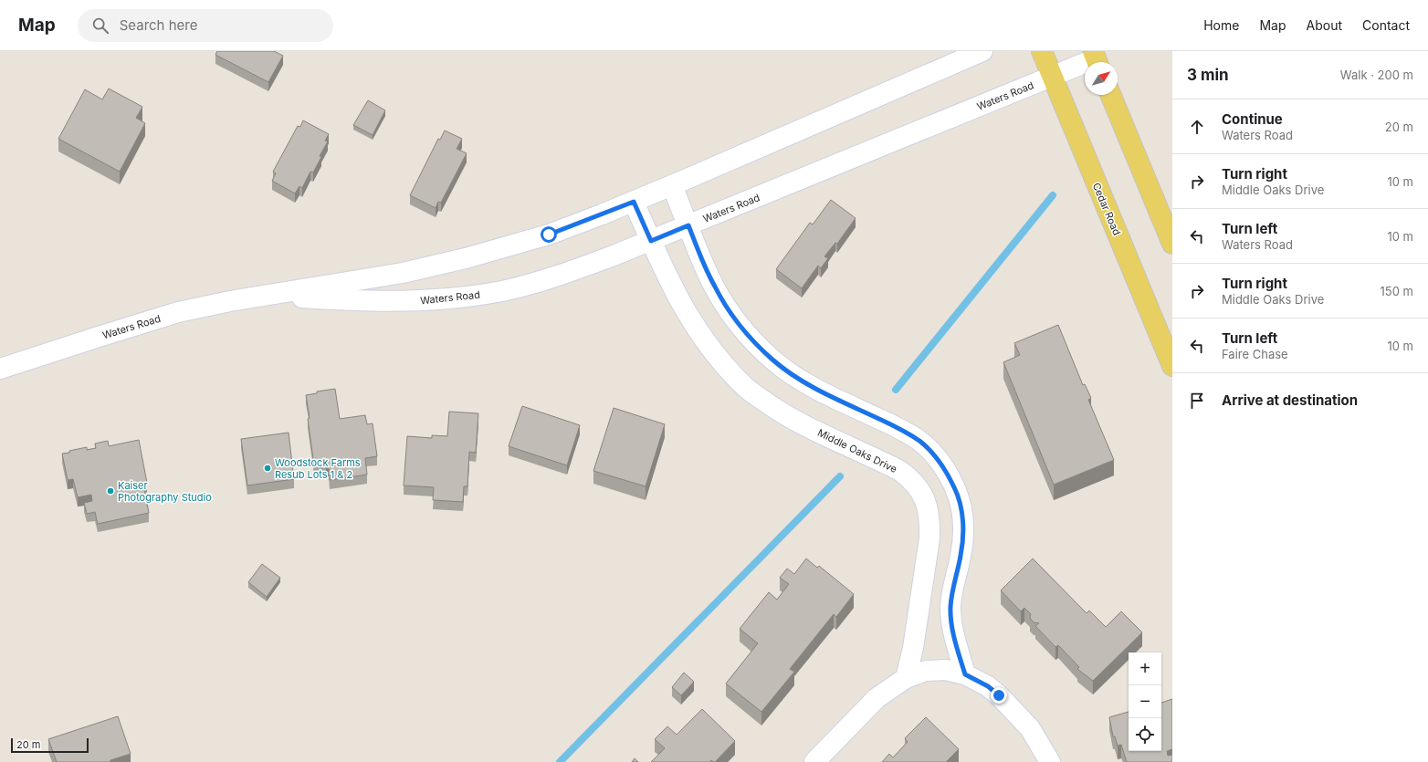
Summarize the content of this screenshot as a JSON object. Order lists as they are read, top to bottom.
{
  "streets": {
    "main road": ["Cedar Road"],
    "street": ["Waters Road", "Middle Oaks Drive"]
  },
  "crossings": [
    ["Waters Road", "Cedar Road"],
    ["Waters Road", "Middle Oaks Drive"]
  ],
  "places": ["Woodstock Farms Resub Lots 1 & 2", "Kaiser Photography Studio"],
  "scale_bar": "20 m",
  "north": "top right",
  "page": {
    "header": "Map",
    "search": "Search here",
    "nav": [
      "Home",
      "Map",
      "About",
      "Contact"
    ],
    "heading": ["3 min", "Walk · 200 m"],
    "list": [
      ["Continue", "Waters Road", "20 m"],
      ["Turn right", "Middle Oaks Drive", "10 m"],
      ["Turn left", "Waters Road", "10 m"],
      ["Turn right", "Middle Oaks Drive", "150 m"],
      ["Turn left", "Faire Chase", "10 m"],
      "Arrive at destination"
    ],
    "map_buttons": ["+", "−"],
    "scale": "20 m"
  }
}
